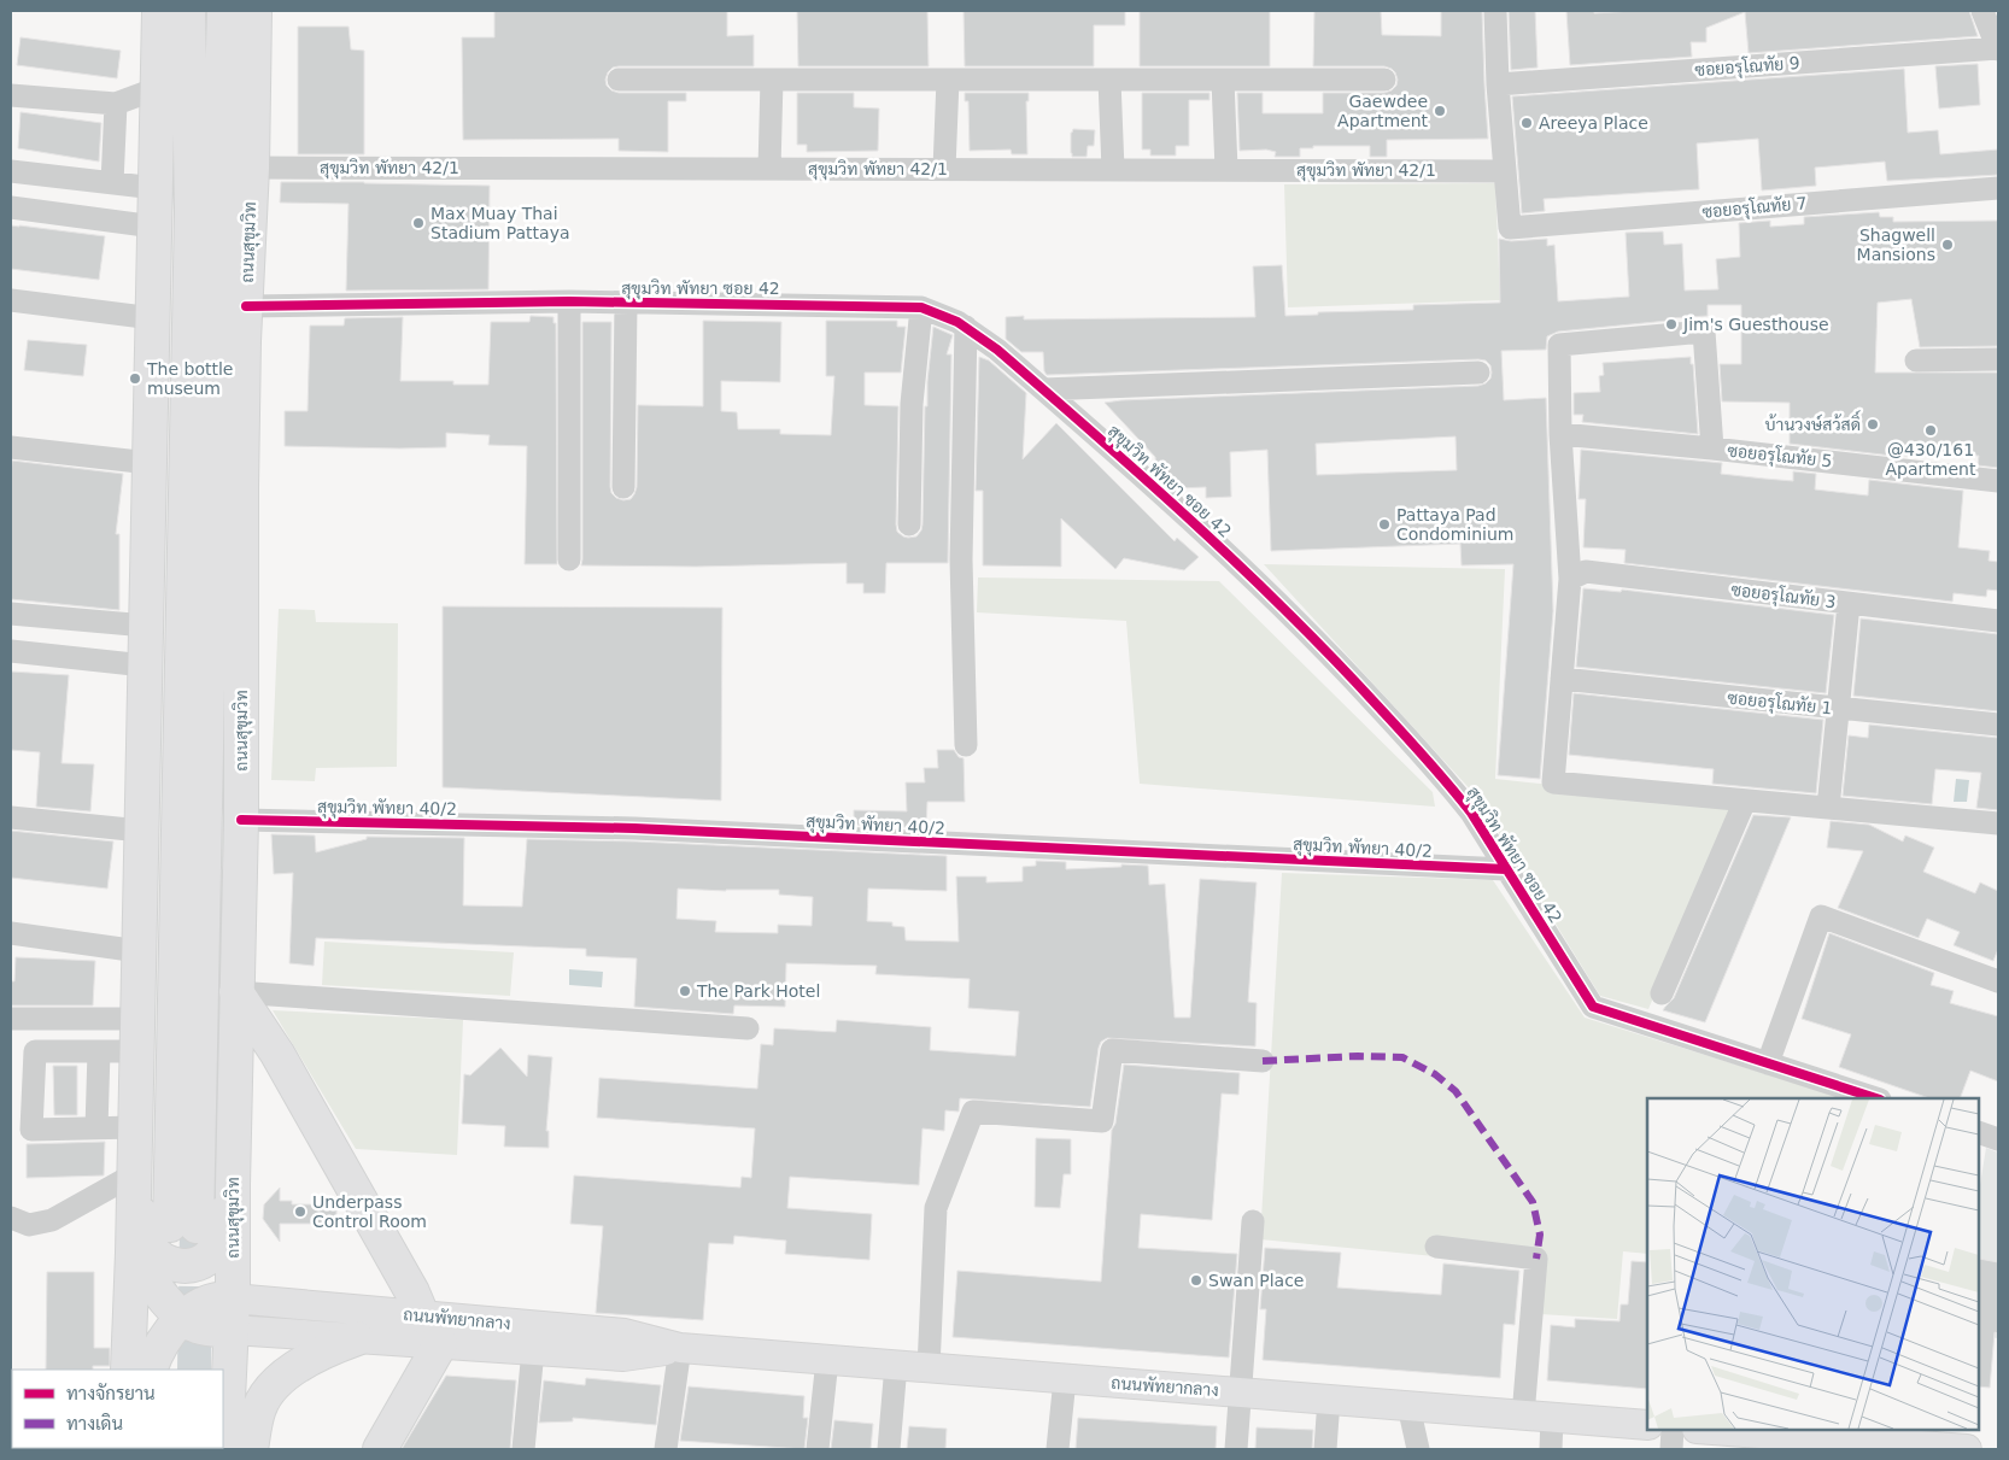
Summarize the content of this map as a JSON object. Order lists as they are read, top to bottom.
{
  "streets": {
    "highway": ["ถนนสุขุมวิท"],
    "main road": ["ถนนพัทยากลาง"],
    "street": [
      "ซอยอรุโณทัย 9",
      "สุขุมวิท พัทยา 42/1",
      "ซอยอรุโณทัย 7",
      "สุขุมวิท พัทยา ซอย 42",
      "ซอยอรุโณทัย 5",
      "ซอยอรุโณทัย 3",
      "ซอยอรุโณทัย 1",
      "สุขุมวิท พัทยา 40/2"
    ]
  },
  "crossings": [
    ["สุขุมวิท พัทยา 42/1", "ซอยอรุโณทัย 7"],
    ["สุขุมวิท พัทยา 42/1", "ถนนสุขุมวิท"],
    ["ถนนสุขุมวิท", "สุขุมวิท พัทยา ซอย 42"],
    ["ถนนสุขุมวิท", "สุขุมวิท พัทยา 40/2"],
    ["ถนนสุขุมวิท", "ถนนพัทยากลาง"],
    ["สุขุมวิท พัทยา ซอย 42", "สุขุมวิท พัทยา 40/2"]
  ],
  "places": [
    "Gaewdee Apartment",
    "Areeya Place",
    "Max Muay Thai Stadium Pattaya",
    "Shagwell Mansions",
    "Jim's Guesthouse",
    "The bottle museum",
    "บ้านวงษ์สว้สดิ์",
    "@430/161 Apartment",
    "Pattaya Pad Condominium",
    "The Park Hotel",
    "Underpass Control Room",
    "Swan Place"
  ],
  "legend": ["ทางจักรยาน", "ทางเดิน"]
}
